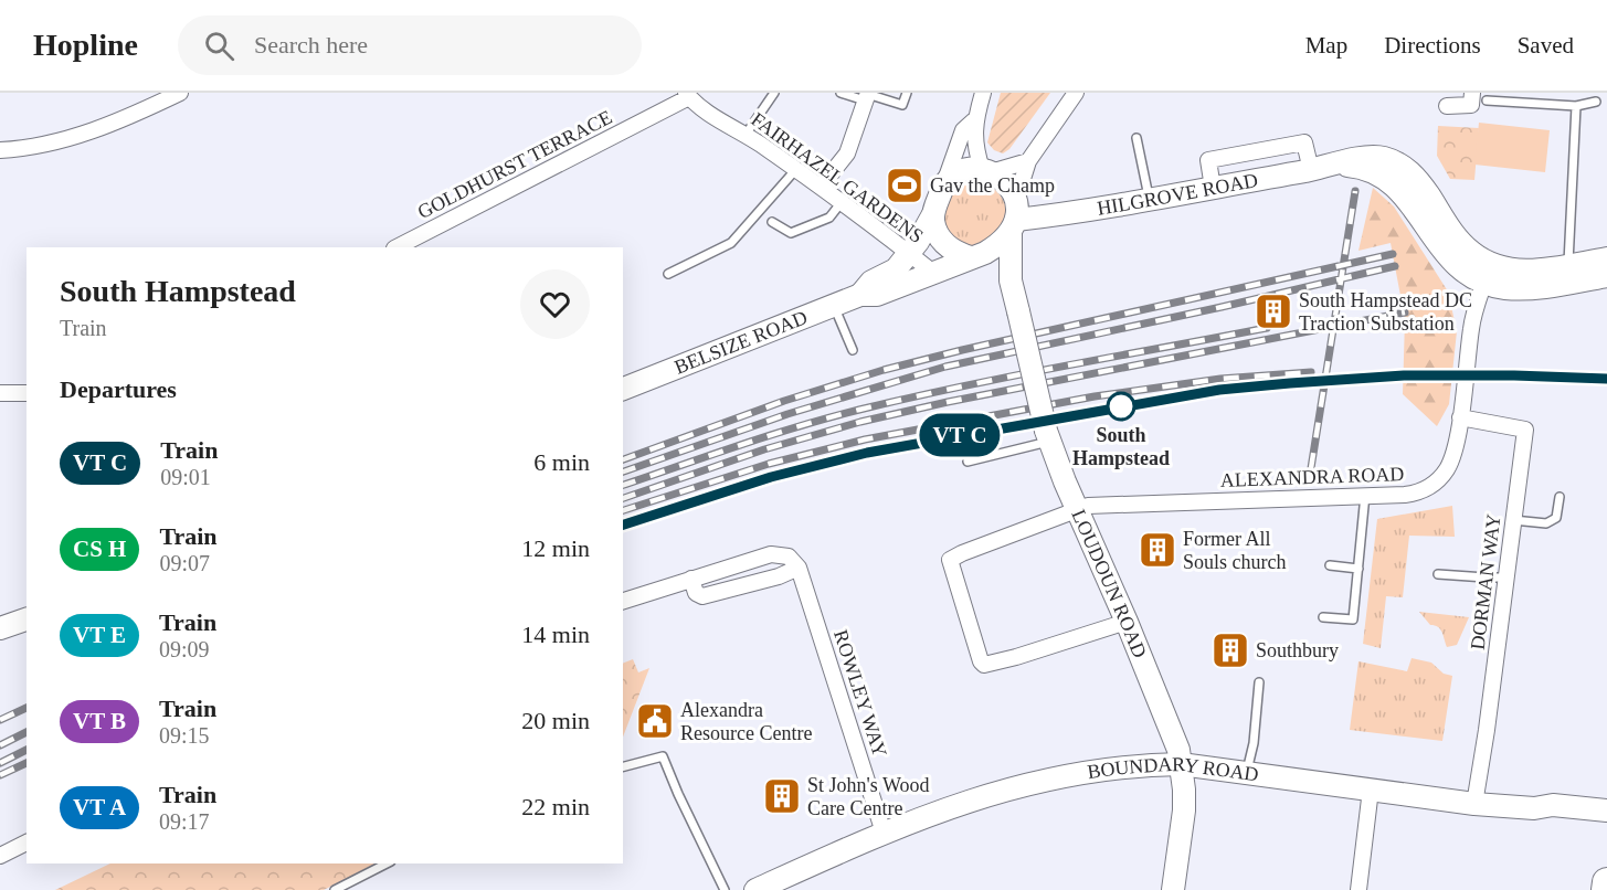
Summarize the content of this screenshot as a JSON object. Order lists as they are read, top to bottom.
{
  "streets": {
    "street": [
      "GOLDHURST TERRACE",
      "FAIRHAZEL GARDENS",
      "HILGROVE ROAD",
      "BELSIZE ROAD",
      "ALEXANDRA ROAD",
      "DORMAN WAY",
      "LOUDOUN ROAD",
      "ROWLEY WAY",
      "BOUNDARY ROAD"
    ]
  },
  "crossings": [
    ["GOLDHURST TERRACE", "FAIRHAZEL GARDENS"],
    ["FAIRHAZEL GARDENS", "BELSIZE ROAD"],
    ["HILGROVE ROAD", "BELSIZE ROAD"],
    ["HILGROVE ROAD", "ALEXANDRA ROAD"],
    ["HILGROVE ROAD", "LOUDOUN ROAD"],
    ["BELSIZE ROAD", "LOUDOUN ROAD"],
    ["ALEXANDRA ROAD", "DORMAN WAY"],
    ["ALEXANDRA ROAD", "LOUDOUN ROAD"],
    ["DORMAN WAY", "BOUNDARY ROAD"],
    ["LOUDOUN ROAD", "BOUNDARY ROAD"],
    ["ROWLEY WAY", "BOUNDARY ROAD"]
  ],
  "places": {
    "sports": ["Gav the Champ"],
    "building": [
      "South Hampstead DC Traction Substation",
      "Former All Souls church",
      "Southbury",
      "St John's Wood Care Centre"
    ],
    "other": ["South Hampstead"],
    "public building": ["Alexandra Resource Centre"]
  },
  "page": {
    "header": "Hopline",
    "search": "Search here",
    "nav": ["Map", "Directions", "Saved"],
    "on_map": "VT C",
    "heading": [
      ["South Hampstead", "Train"],
      "Departures"
    ],
    "list": [
      {
        "mark": "VT C",
        "name": "Train",
        "note": "09:01",
        "value": "6 min"
      },
      {
        "mark": "CS H",
        "name": "Train",
        "note": "09:07",
        "value": "12 min"
      },
      {
        "mark": "VT E",
        "name": "Train",
        "note": "09:09",
        "value": "14 min"
      },
      {
        "mark": "VT B",
        "name": "Train",
        "note": "09:15",
        "value": "20 min"
      },
      {
        "mark": "VT A",
        "name": "Train",
        "note": "09:17",
        "value": "22 min"
      }
    ]
  }
}
